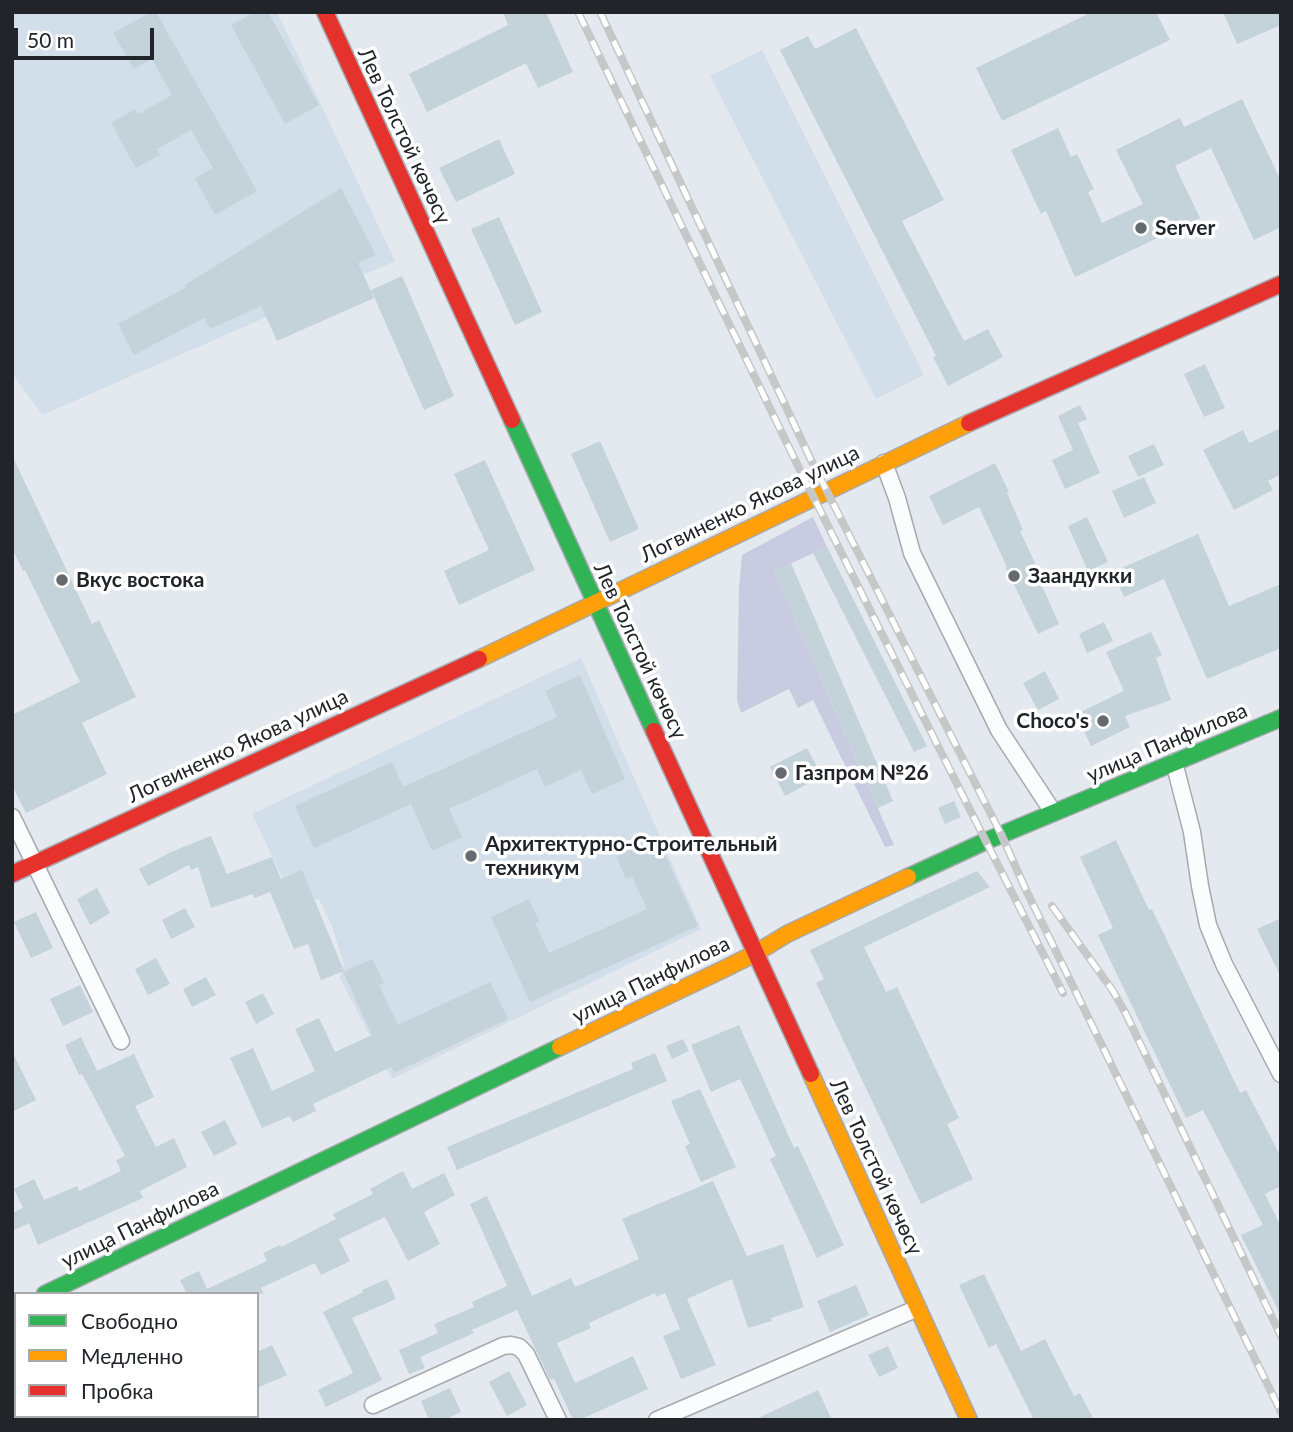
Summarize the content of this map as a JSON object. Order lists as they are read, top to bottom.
{
  "streets": {
    "street": ["Лев Толстой көчөсү", "Логвиненко Якова улица", "улица Панфилова"]
  },
  "crossings": [
    ["Лев Толстой көчөсү", "Логвиненко Якова улица"],
    ["Лев Толстой көчөсү", "улица Панфилова"]
  ],
  "places": [
    "Server",
    "Заандукки",
    "Вкус востока",
    "Choco's",
    "Газпром №26",
    "Архитектурно-Строительный техникум"
  ],
  "legend": ["Свободно", "Медленно", "Пробка"],
  "scale_bar": "50 m"
}
